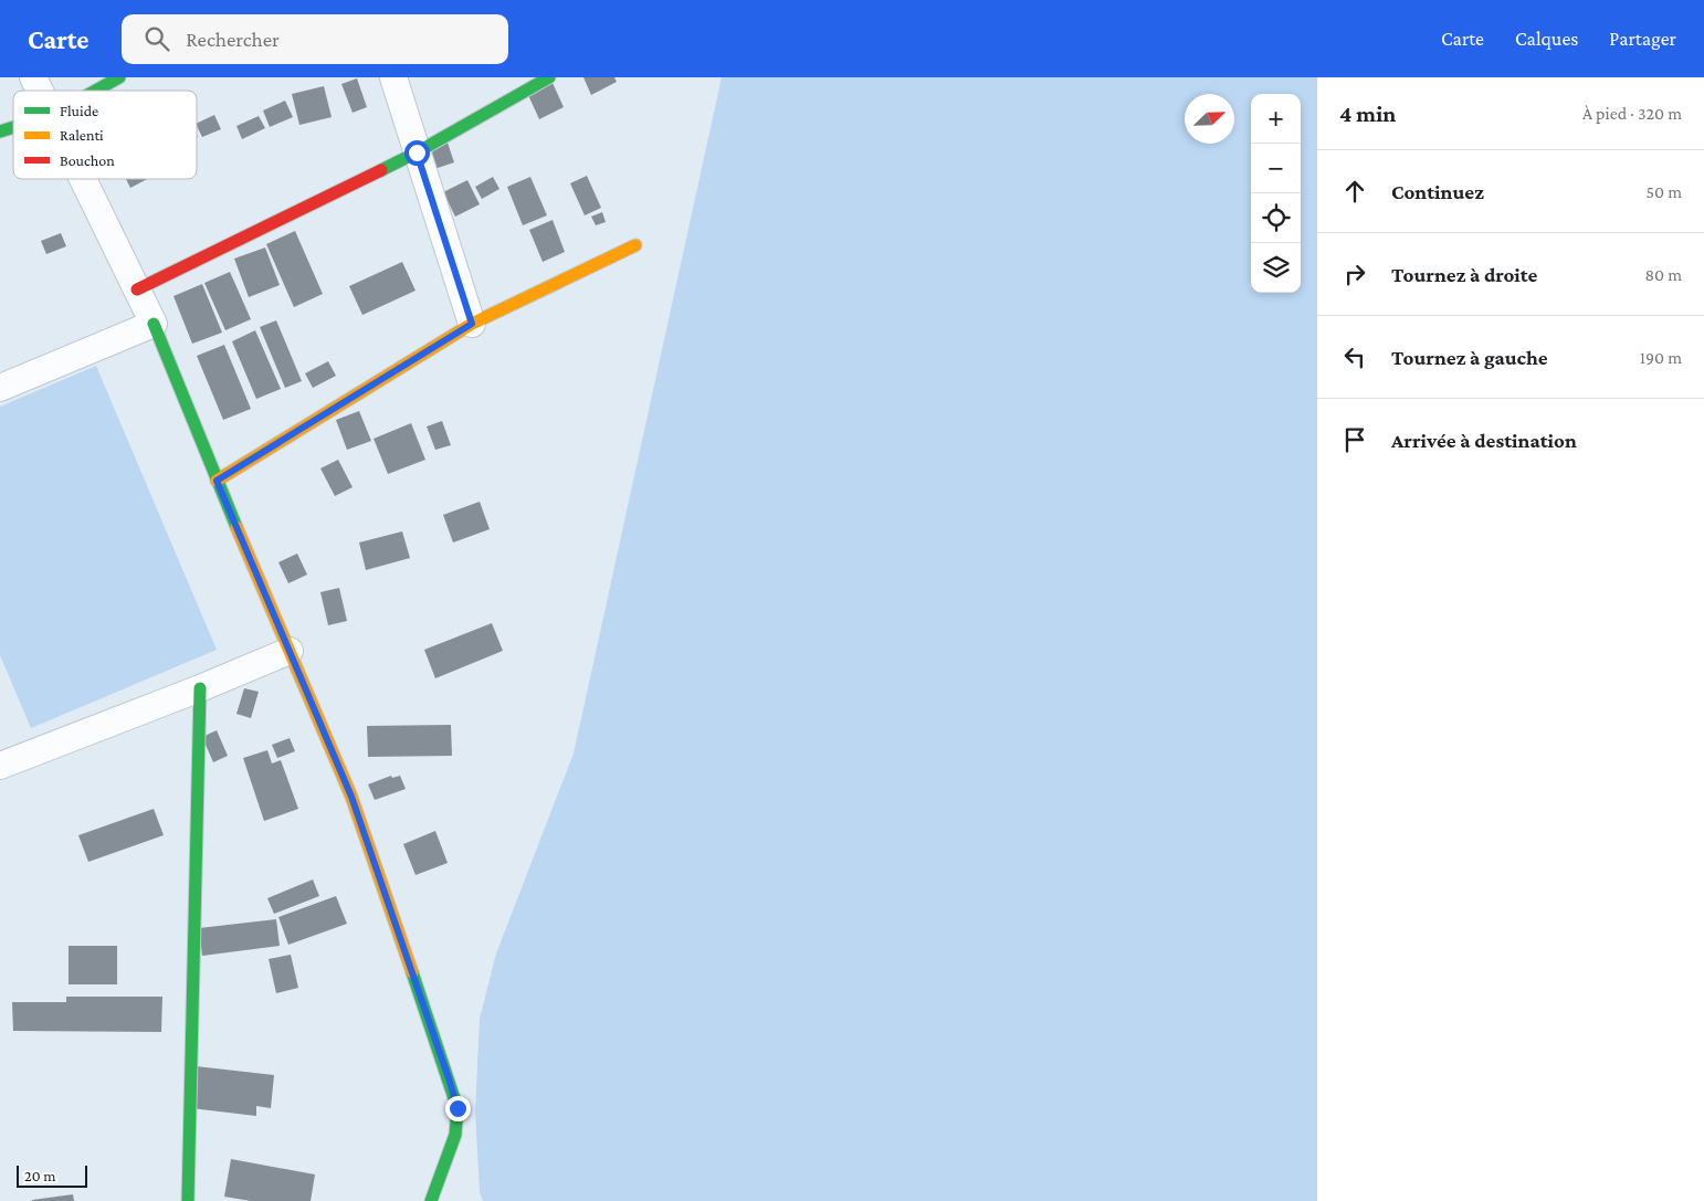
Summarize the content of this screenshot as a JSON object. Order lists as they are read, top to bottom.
{
  "legend": ["Fluide", "Ralenti", "Bouchon"],
  "scale_bar": "20 m",
  "north": "top right",
  "page": {
    "header": "Carte",
    "search": "Rechercher",
    "nav": ["Carte", "Calques", "Partager"],
    "heading": ["4 min", "À pied · 320 m"],
    "map_buttons": ["+", "−"],
    "list": [
      ["Continuez", "50 m"],
      ["Tournez à droite", "80 m"],
      ["Tournez à gauche", "190 m"],
      "Arrivée à destination"
    ],
    "scale": "20 m"
  }
}
